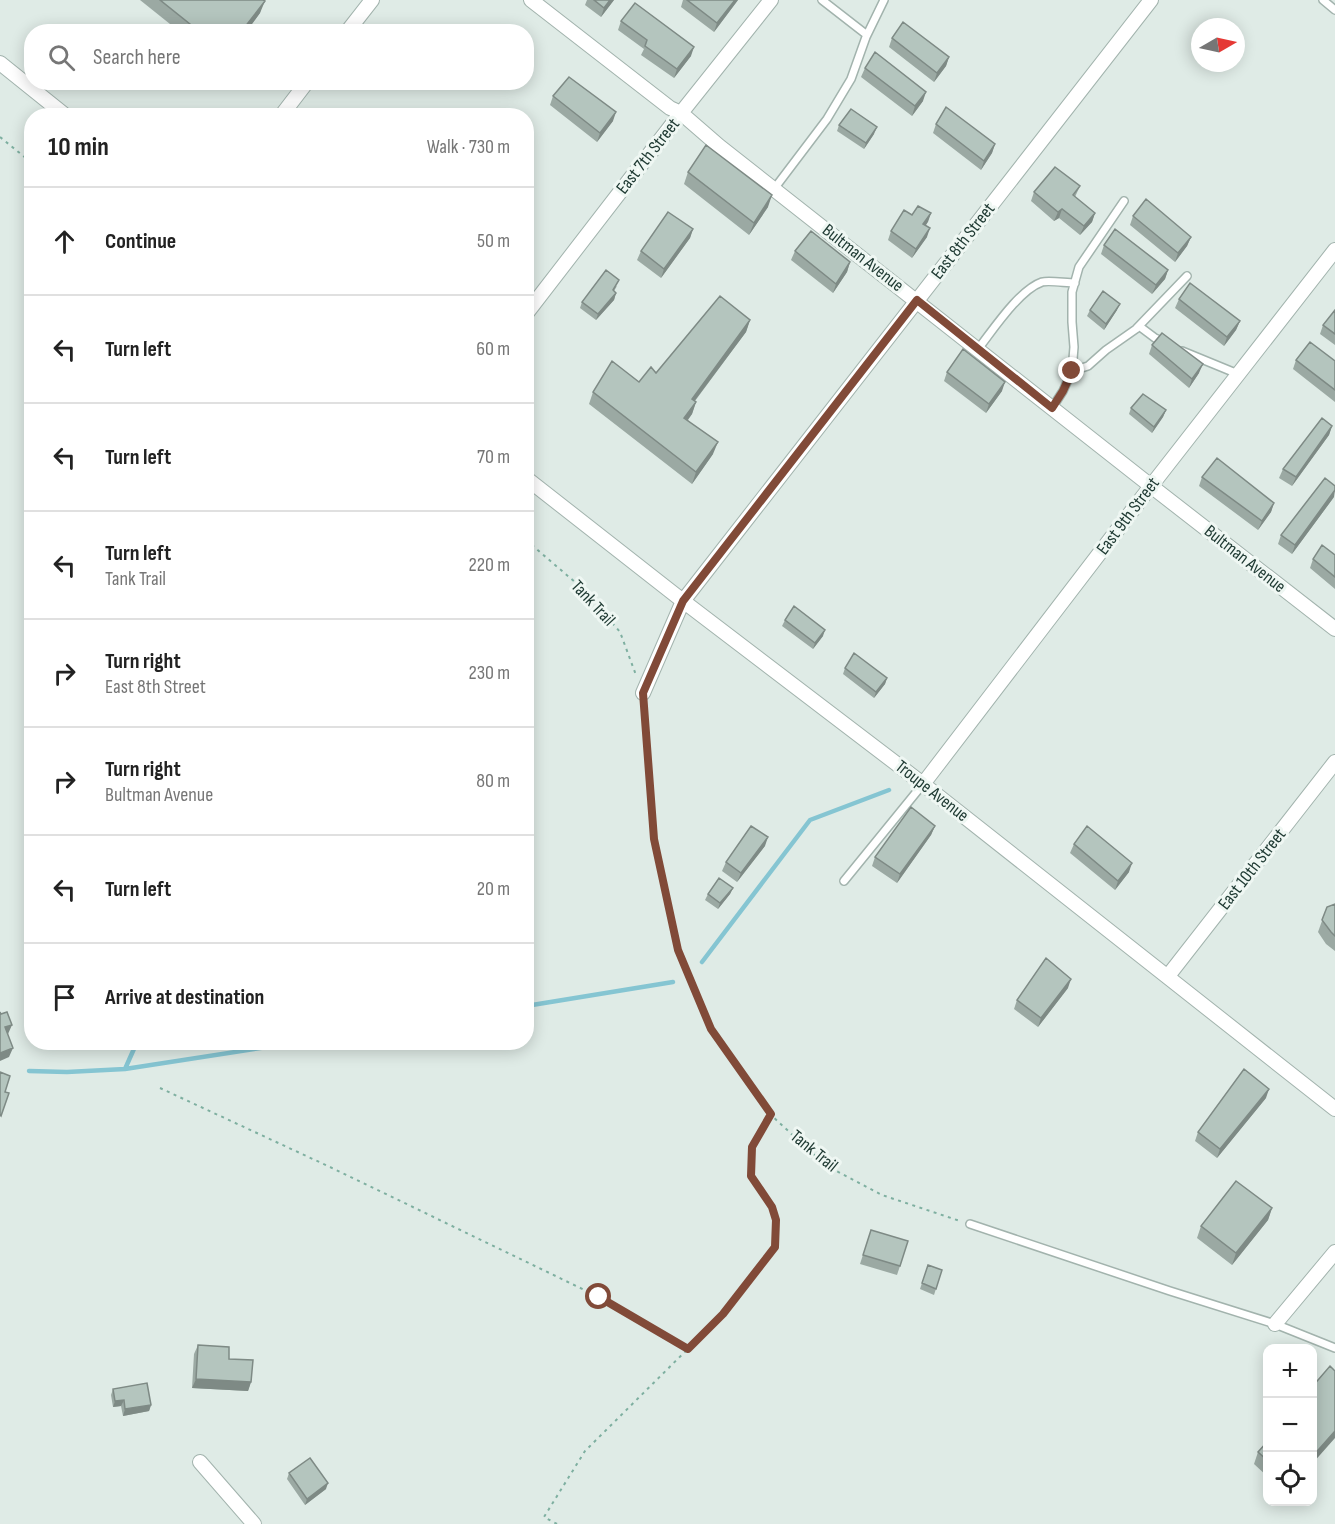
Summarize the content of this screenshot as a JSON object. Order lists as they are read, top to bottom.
{
  "streets": {
    "street": [
      "East 7th Street",
      "East 8th Street",
      "Bultman Avenue",
      "East 9th Street",
      "Troupe Avenue",
      "East 10th Street"
    ],
    "path": ["Tank Trail"]
  },
  "crossings": [
    ["East 7th Street", "Bultman Avenue"],
    ["East 8th Street", "Bultman Avenue"],
    ["East 8th Street", "Tank Trail"],
    ["East 8th Street", "Troupe Avenue"],
    ["Bultman Avenue", "East 9th Street"],
    ["East 9th Street", "Troupe Avenue"],
    ["Troupe Avenue", "East 10th Street"]
  ],
  "north": "right",
  "page": {
    "search": "Search here",
    "heading": ["10 min", "Walk · 730 m"],
    "list": [
      ["Continue", "50 m"],
      ["Turn left", "60 m"],
      ["Turn left", "70 m"],
      ["Turn left", "Tank Trail", "220 m"],
      ["Turn right", "East 8th Street", "230 m"],
      ["Turn right", "Bultman Avenue", "80 m"],
      ["Turn left", "20 m"],
      "Arrive at destination"
    ],
    "map_buttons": ["+", "−"]
  }
}
